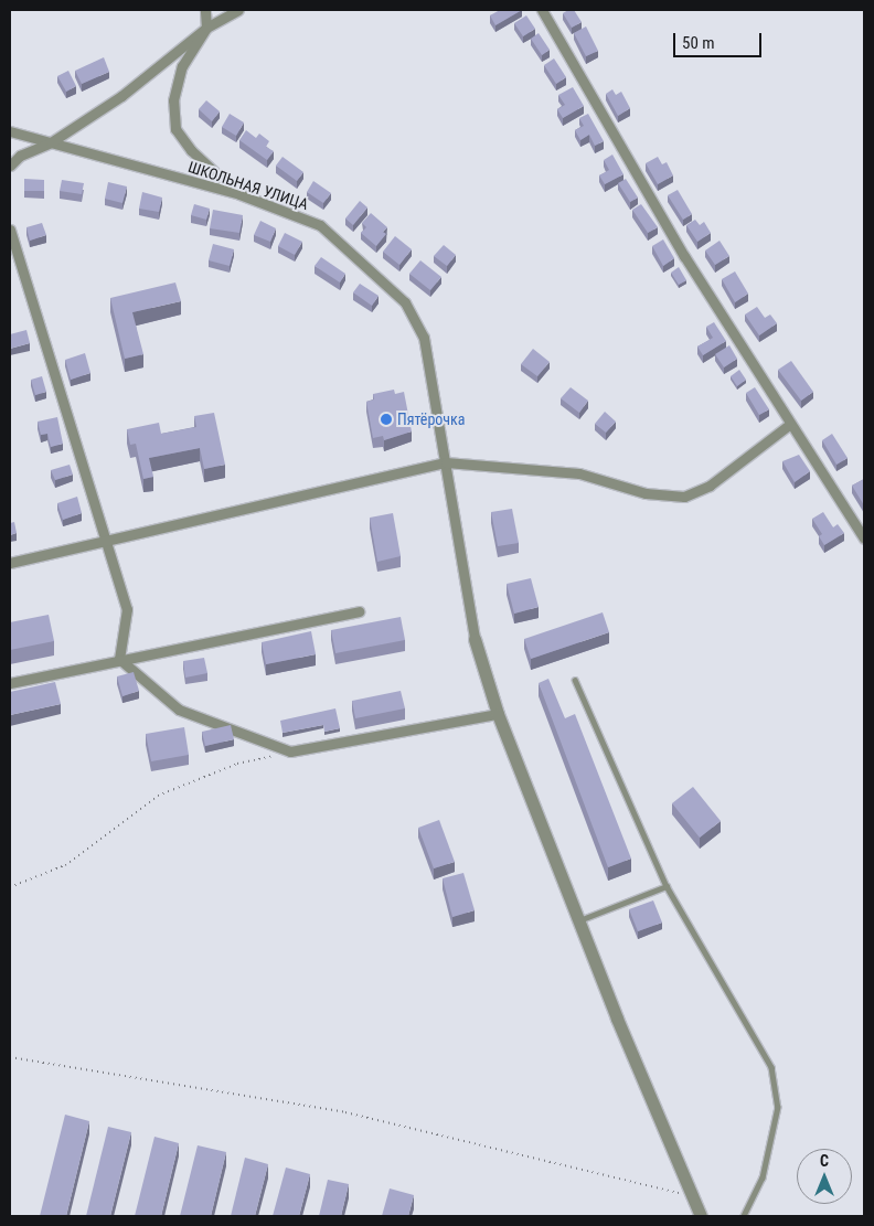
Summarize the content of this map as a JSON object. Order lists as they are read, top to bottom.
{
  "streets": {
    "street": ["ШКОЛЬНАЯ УЛИЦА"]
  },
  "places": ["Пятёрочка"],
  "scale_bar": "50 m",
  "north": "top"
}
